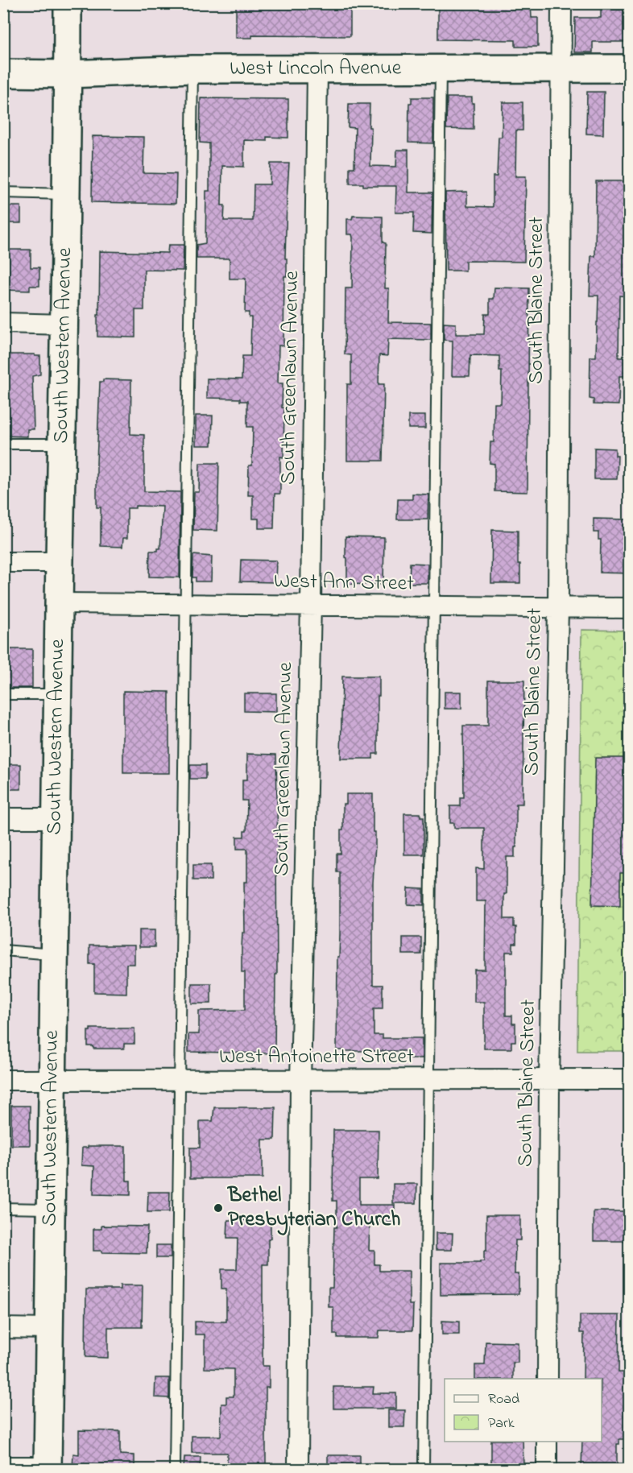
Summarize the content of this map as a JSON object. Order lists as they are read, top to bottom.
{
  "streets": {
    "main road": ["West Lincoln Avenue", "South Western Avenue"],
    "street": [
      "South Blaine Street",
      "South Greenlawn Avenue",
      "West Ann Street",
      "West Antoinette Street"
    ]
  },
  "crossings": [
    ["West Lincoln Avenue", "South Blaine Street"],
    ["West Lincoln Avenue", "South Western Avenue"],
    ["West Lincoln Avenue", "South Greenlawn Avenue"],
    ["South Blaine Street", "West Ann Street"],
    ["South Blaine Street", "West Antoinette Street"],
    ["South Western Avenue", "West Ann Street"],
    ["South Western Avenue", "West Antoinette Street"],
    ["South Greenlawn Avenue", "West Ann Street"],
    ["South Greenlawn Avenue", "West Antoinette Street"]
  ],
  "places": ["Bethel Presbyterian Church"],
  "legend": ["Road", "Park"]
}
